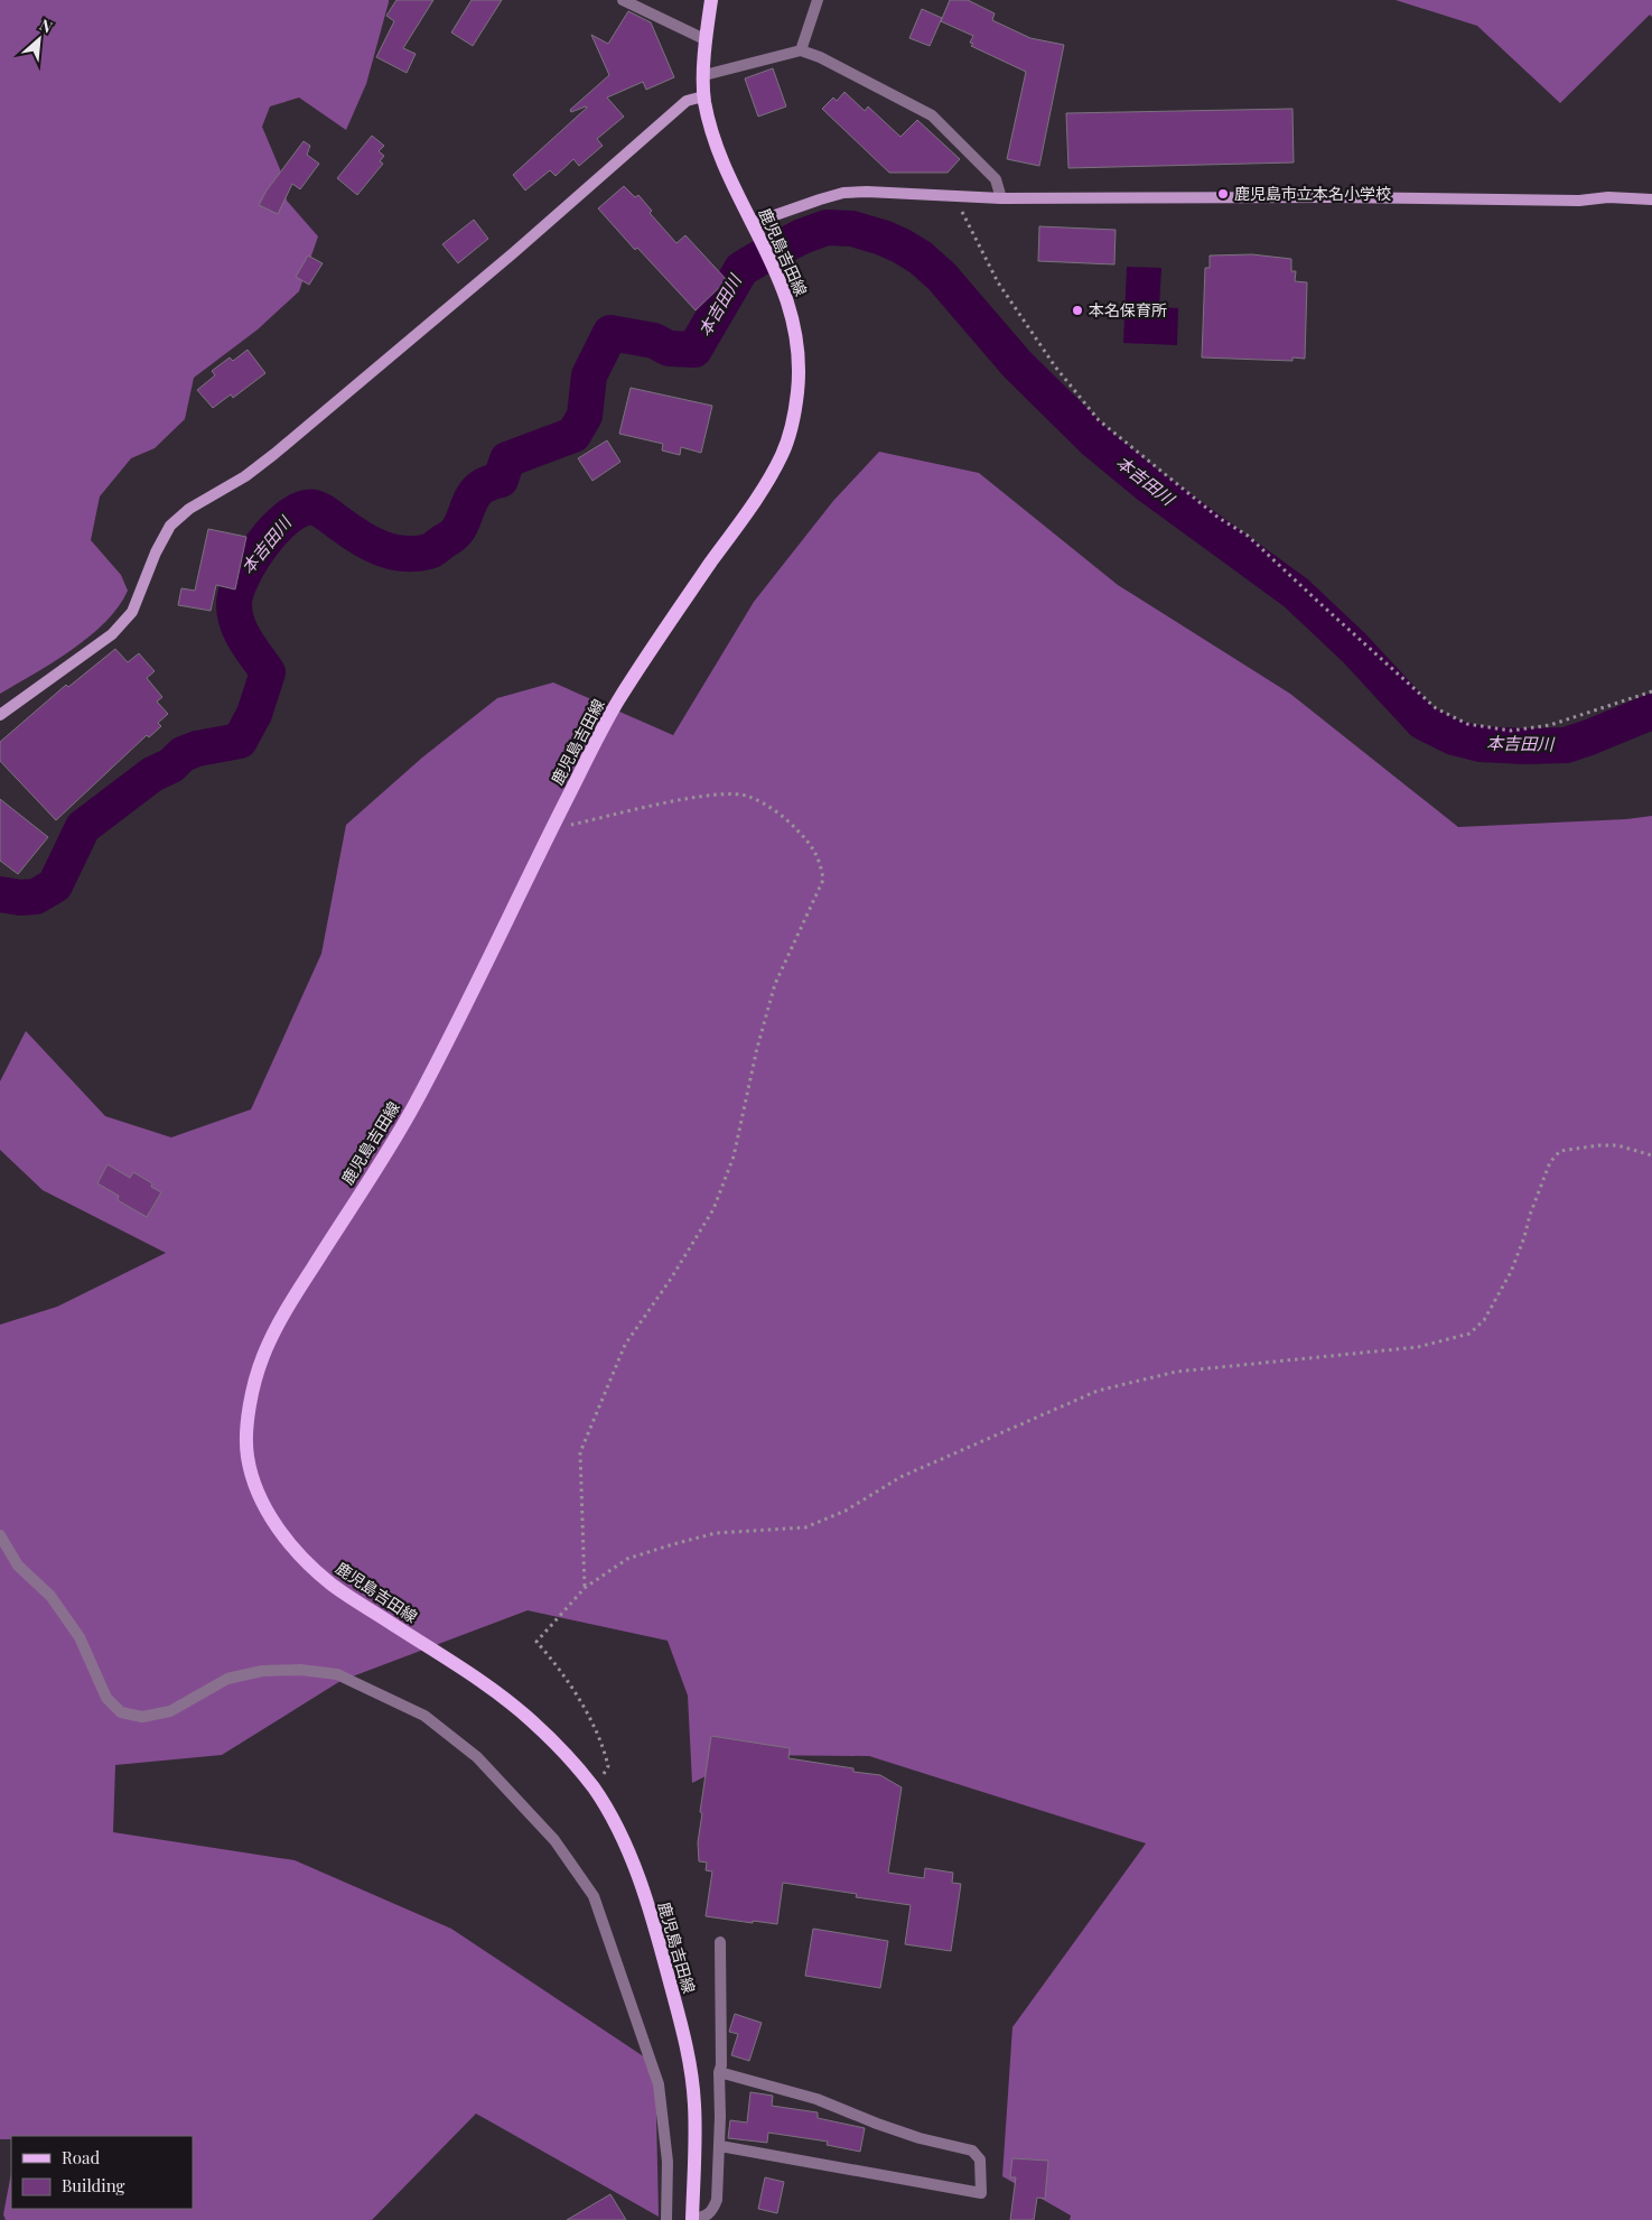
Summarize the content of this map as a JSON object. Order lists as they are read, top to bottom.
{
  "streets": {
    "main road": ["鹿児島吉田線"]
  },
  "water": ["本吉田川"],
  "places": ["鹿児島市立本名小学校", "本名保育所"],
  "legend": ["Road", "Building"],
  "north": "top right"
}
